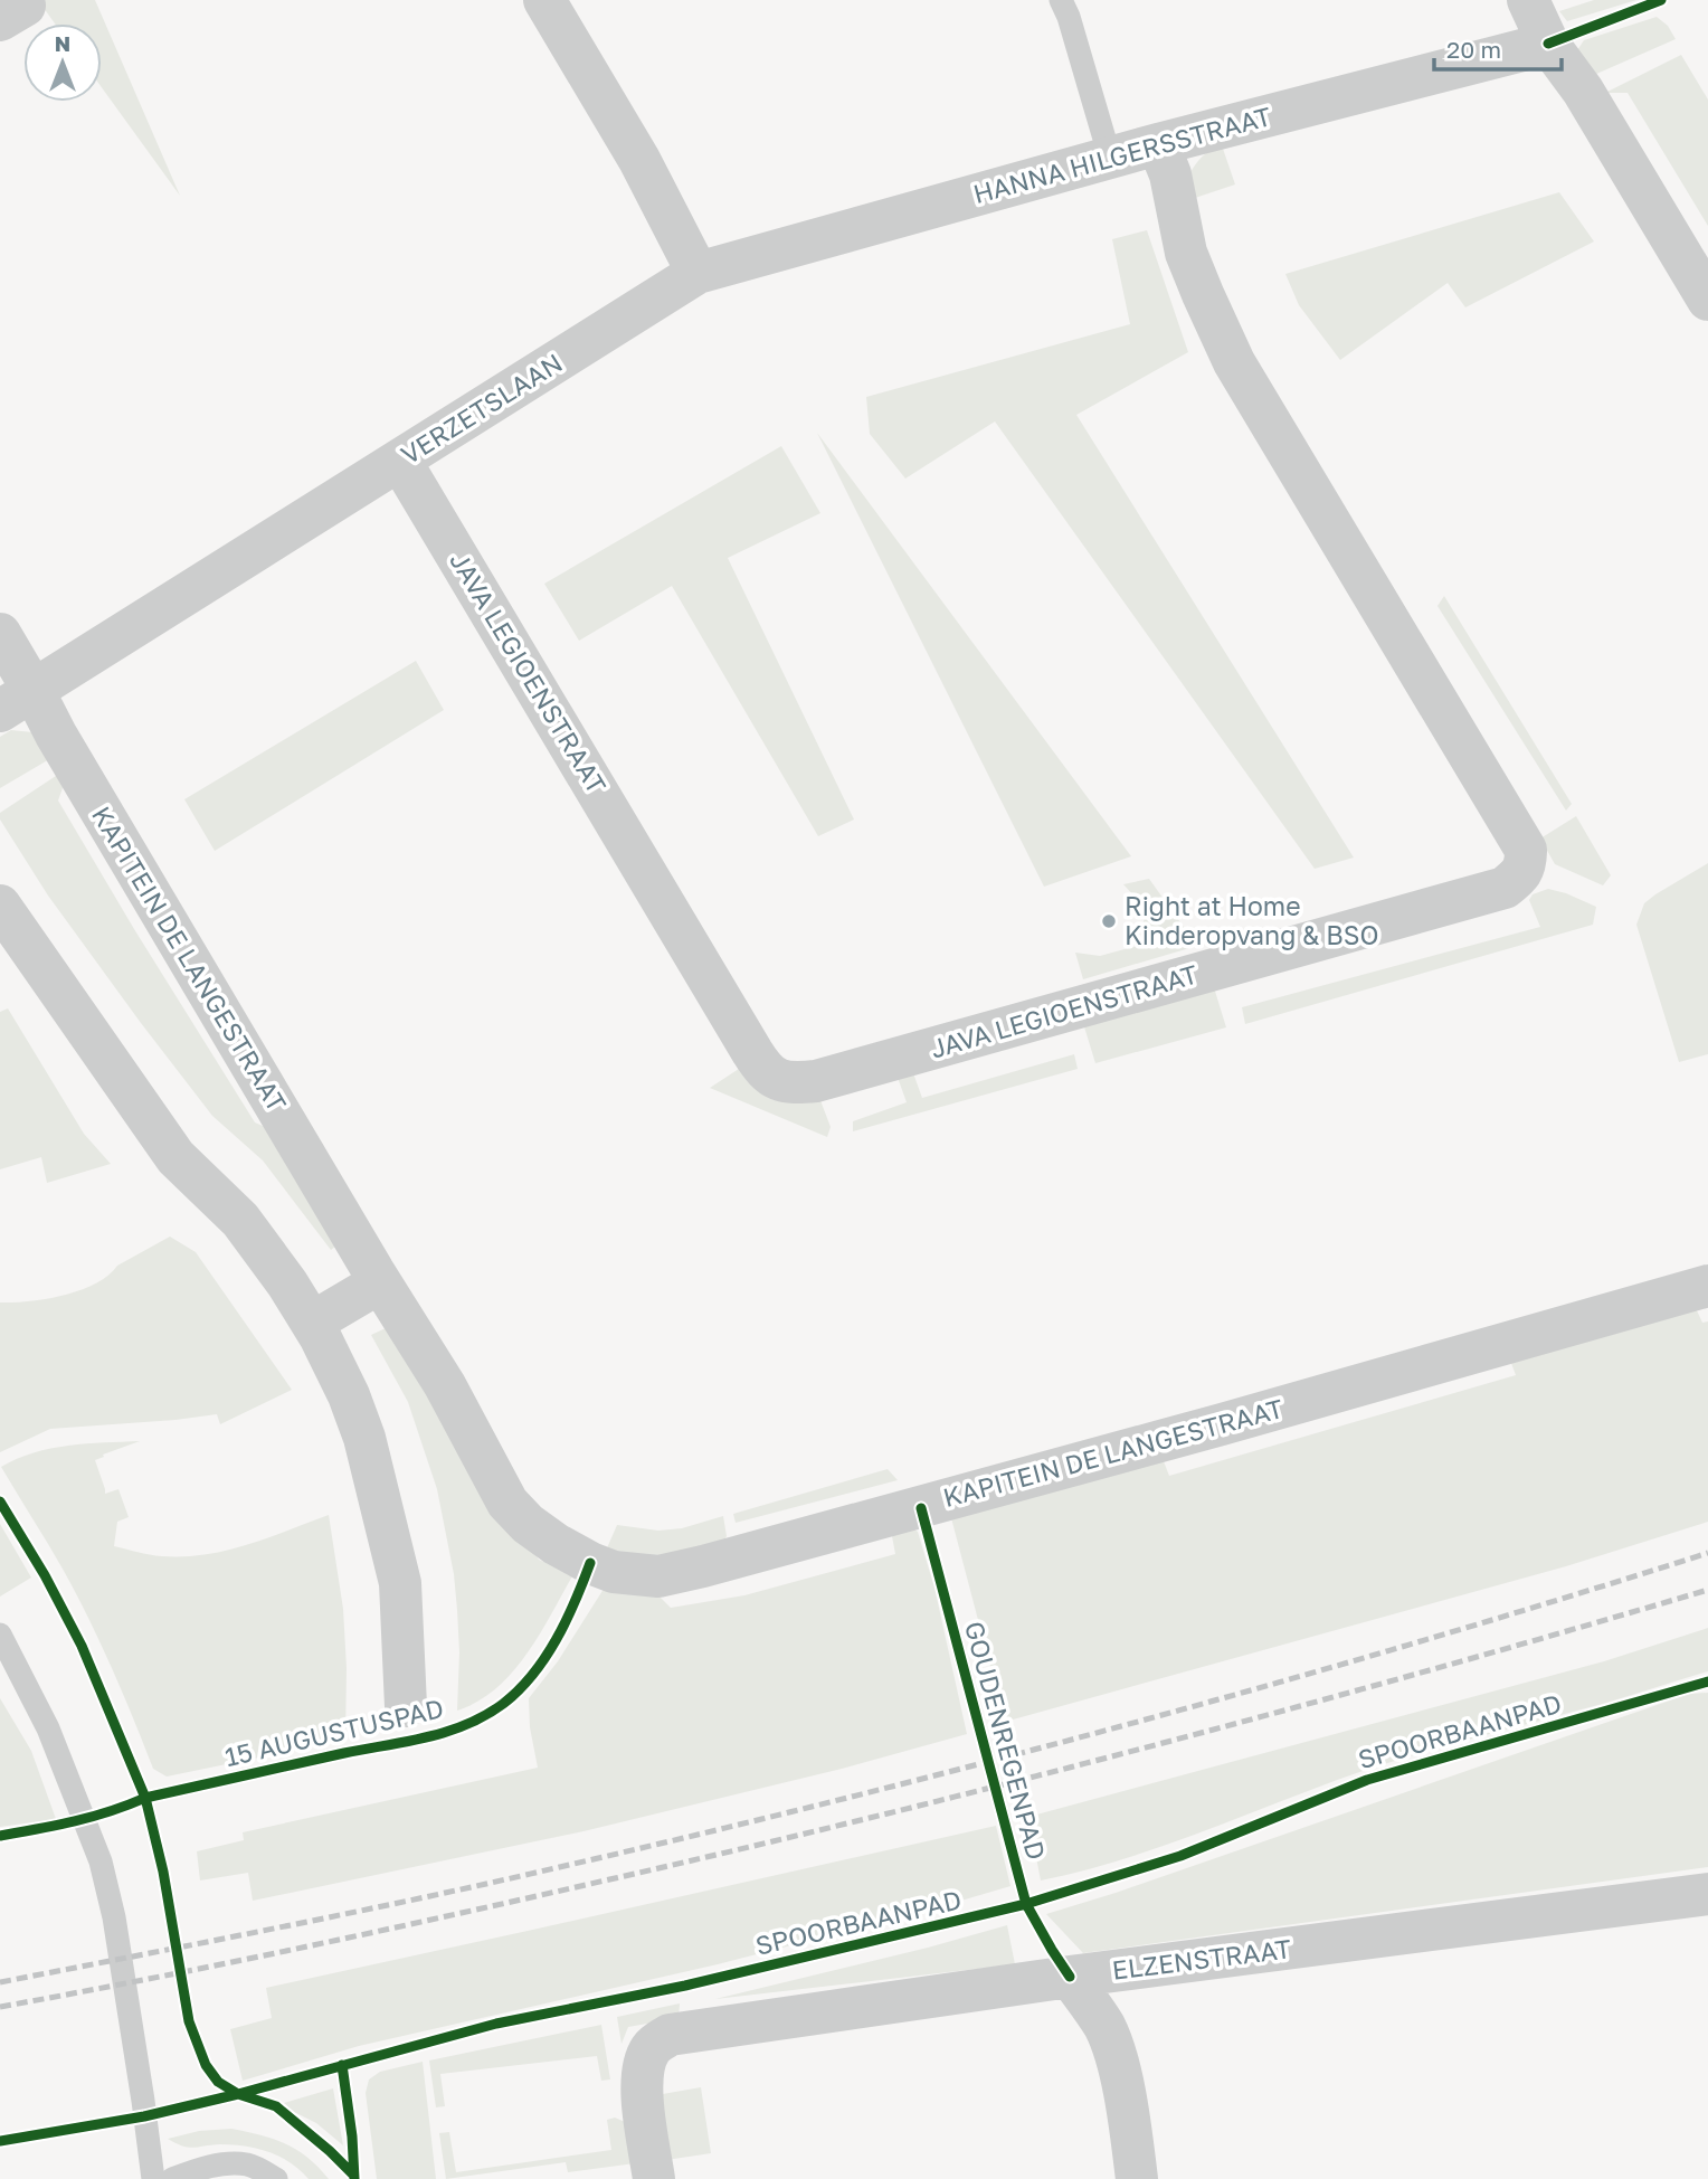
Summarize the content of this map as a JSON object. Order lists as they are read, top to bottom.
{
  "streets": {
    "street": [
      "HANNA HILGERSSTRAAT",
      "VERZETSLAAN",
      "JAVA LEGIOENSTRAAT",
      "KAPITEIN DE LANGESTRAAT",
      "ELZENSTRAAT"
    ],
    "cycle path": ["SPOORBAANPAD", "15 AUGUSTUSPAD", "GOUDENREGENPAD"]
  },
  "crossings": [
    ["HANNA HILGERSSTRAAT", "VERZETSLAAN"],
    ["HANNA HILGERSSTRAAT", "JAVA LEGIOENSTRAAT"],
    ["VERZETSLAAN", "JAVA LEGIOENSTRAAT"],
    ["VERZETSLAAN", "KAPITEIN DE LANGESTRAAT"]
  ],
  "places": ["Right at Home Kinderopvang & BSO"],
  "scale_bar": "20 m",
  "north": "top"
}
